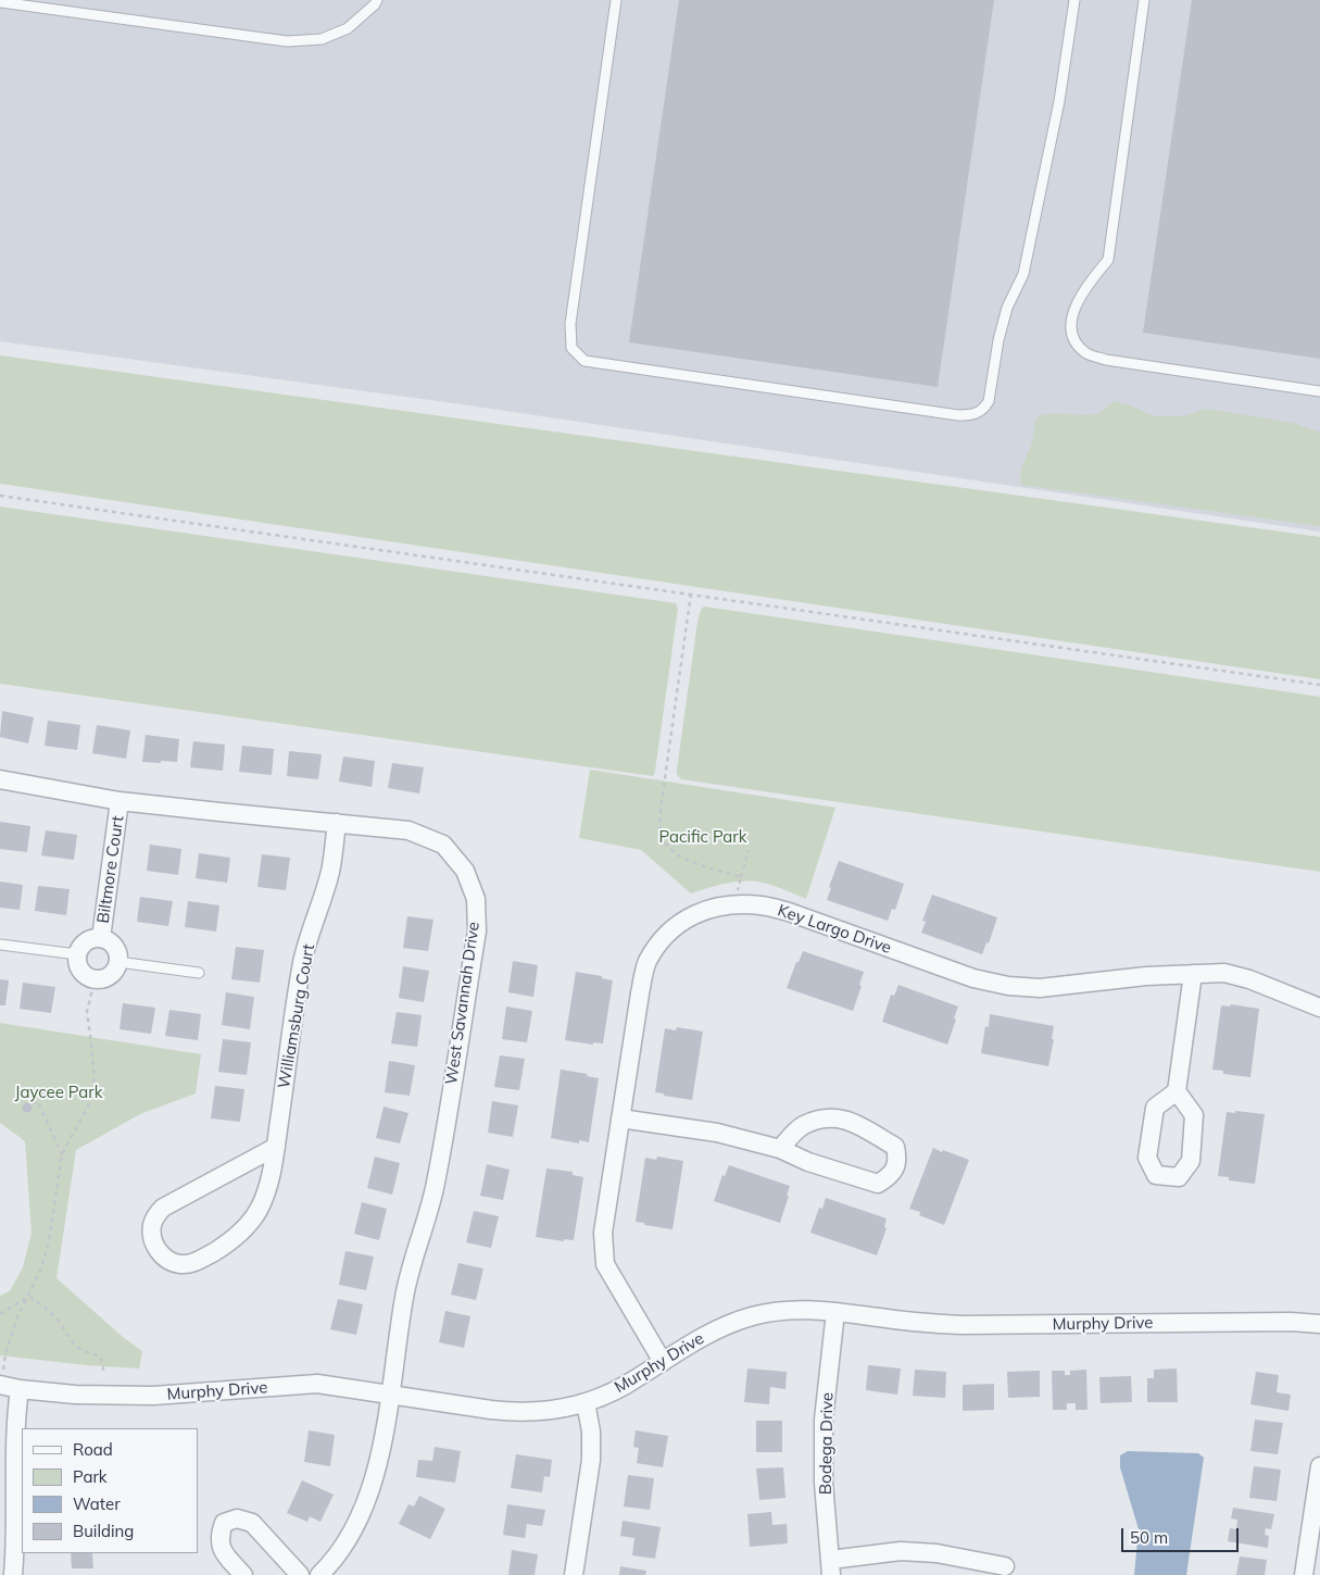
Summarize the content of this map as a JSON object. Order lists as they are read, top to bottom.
{
  "streets": {
    "street": [
      "Biltmore Court",
      "Key Largo Drive",
      "West Savannah Drive",
      "Williamsburg Court",
      "Murphy Drive",
      "Bodega Drive"
    ]
  },
  "crossings": [
    ["Biltmore Court", "West Savannah Drive"],
    ["Key Largo Drive", "Murphy Drive"],
    ["West Savannah Drive", "Williamsburg Court"],
    ["West Savannah Drive", "Murphy Drive"],
    ["Murphy Drive", "Bodega Drive"]
  ],
  "parks": ["Pacific Park", "Jaycee Park"],
  "legend": [
    "Road",
    "Park",
    "Water",
    "Building"
  ],
  "scale_bar": "50 m"
}
